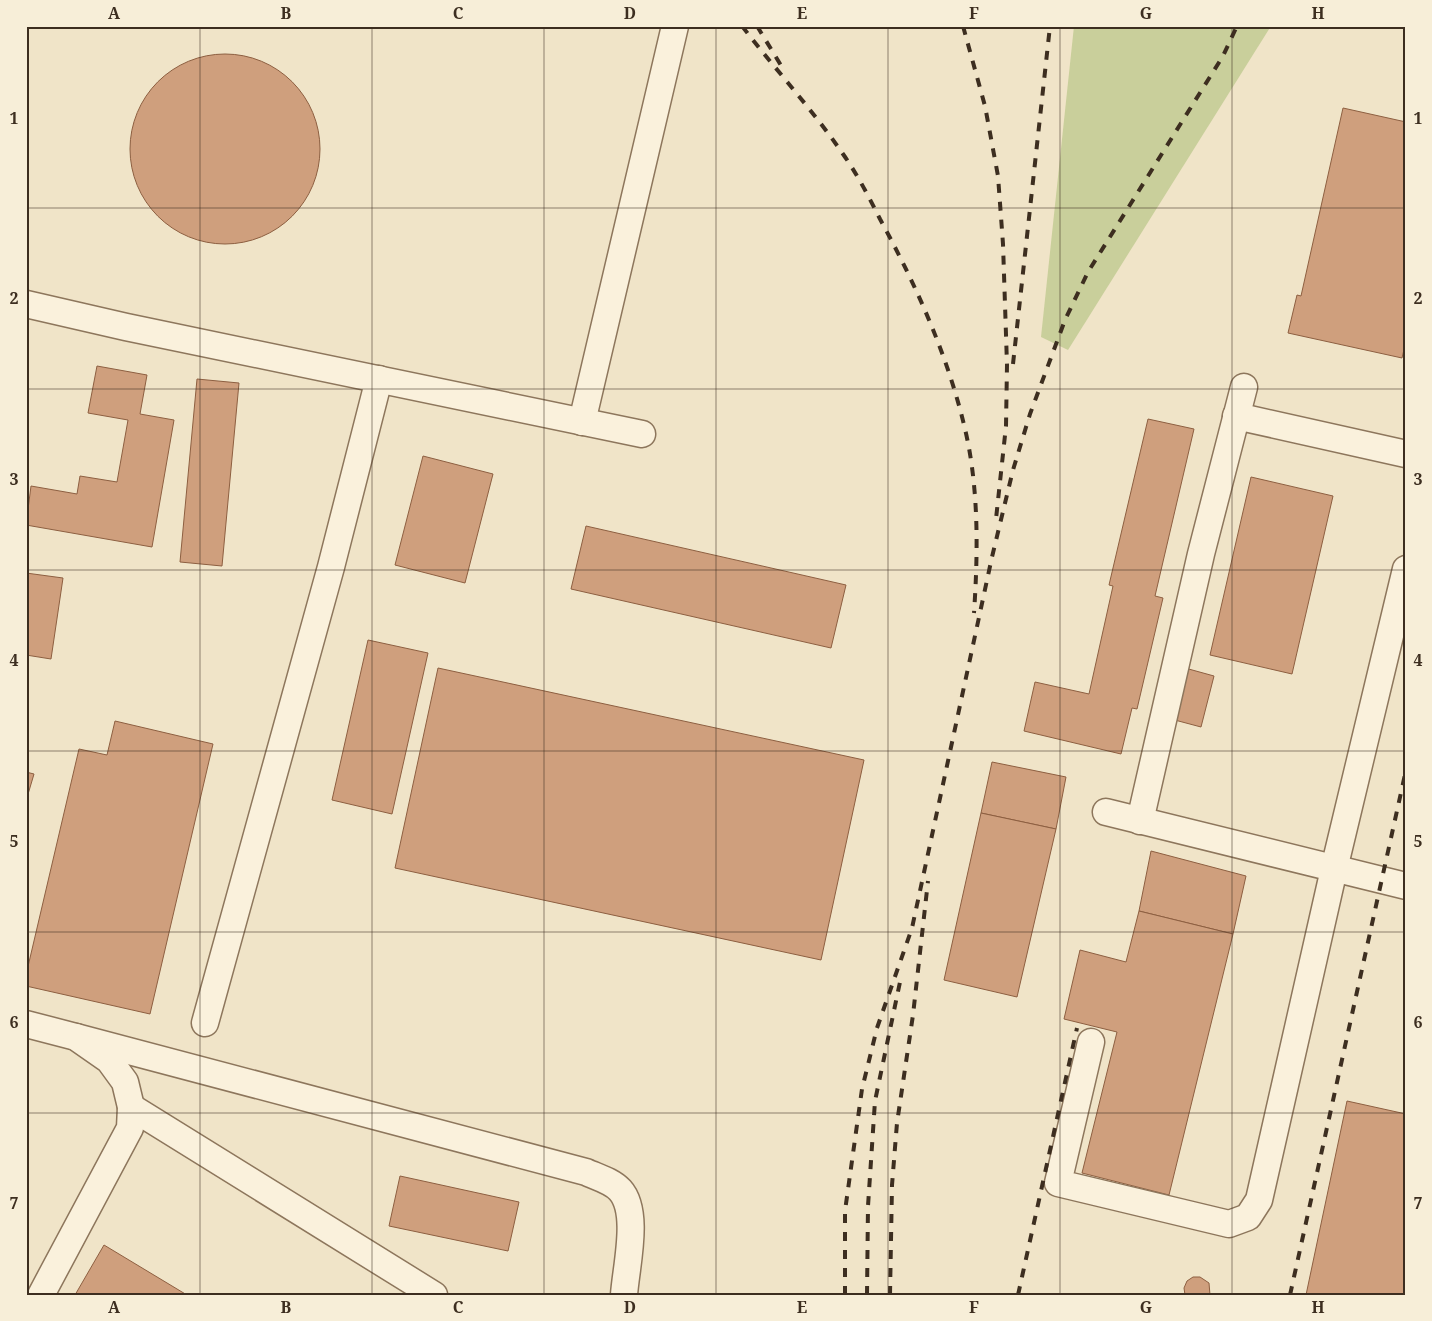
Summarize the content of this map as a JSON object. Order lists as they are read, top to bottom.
{
  "grid": {
    "columns": [
      "A",
      "B",
      "C",
      "D",
      "E",
      "F",
      "G",
      "H"
    ],
    "rows": [
      "1",
      "2",
      "3",
      "4",
      "5",
      "6",
      "7"
    ]
  }
}
